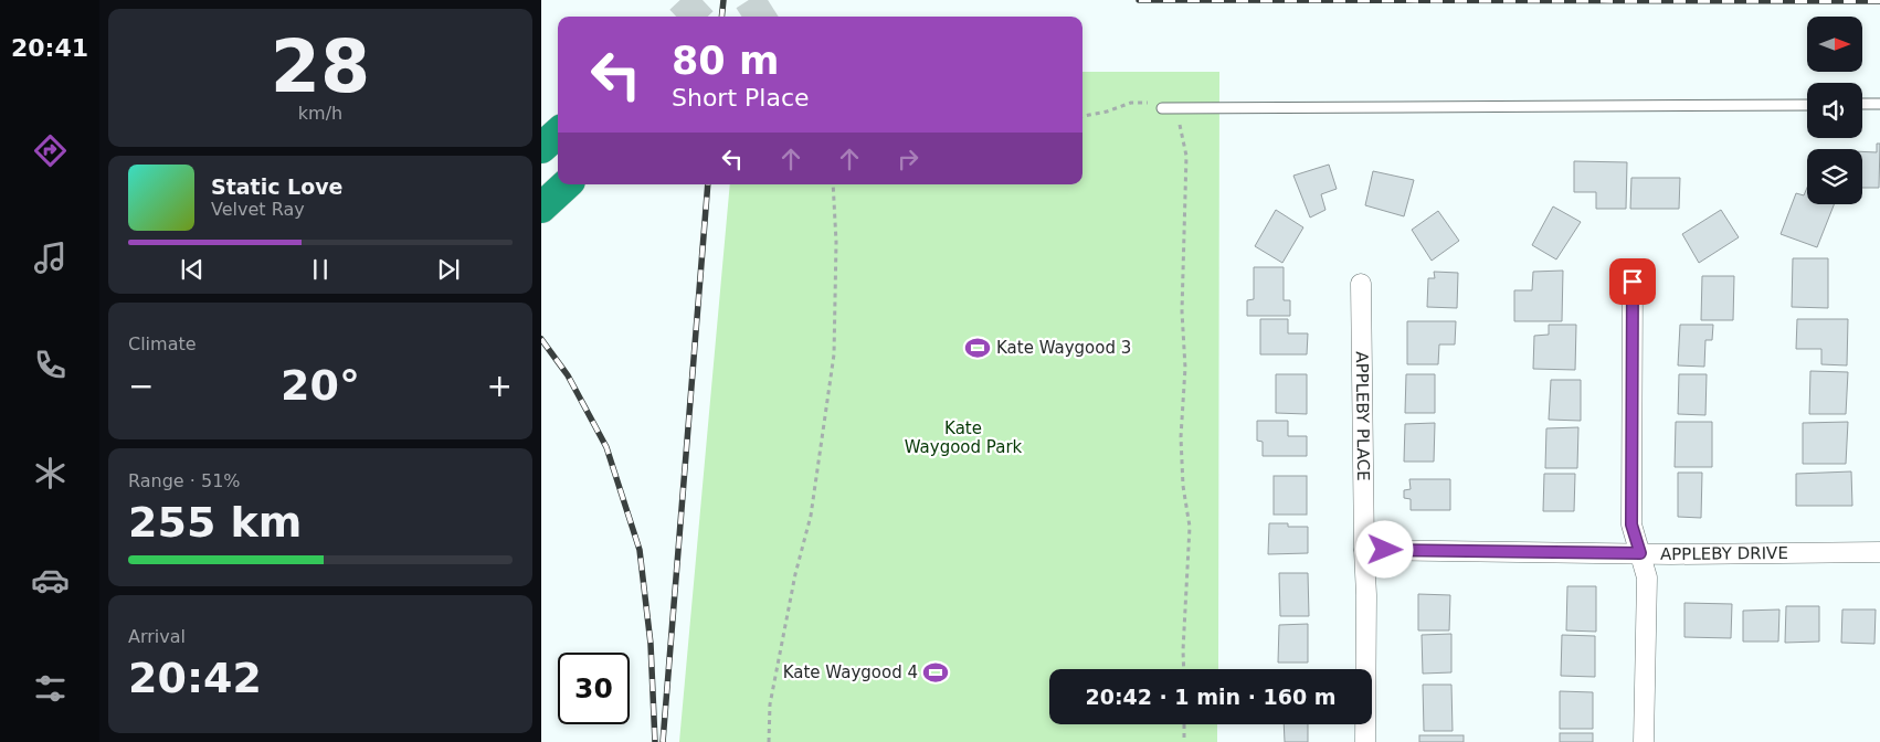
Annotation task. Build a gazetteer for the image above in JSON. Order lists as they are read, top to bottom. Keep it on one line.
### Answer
{"streets":{"street":["APPLEBY PLACE","APPLEBY DRIVE"]},"crossings":[["APPLEBY PLACE","APPLEBY DRIVE"]],"parks":["Kate Waygood Park"],"places":{"sports":["Kate Waygood 3","Kate Waygood 4"]},"north":"right","page":{"tabs":"20:41","tile":[["28","km/h"],"Climate",["Range · 51%","255 km"],["Arrival","20:42"]],"turn":["80 m","Short Place"],"song":["Static Love","Velvet Ray"],"heat":["−","20°","+"],"limit":"30","trip":"20:42 · 1 min · 160 m"}}
